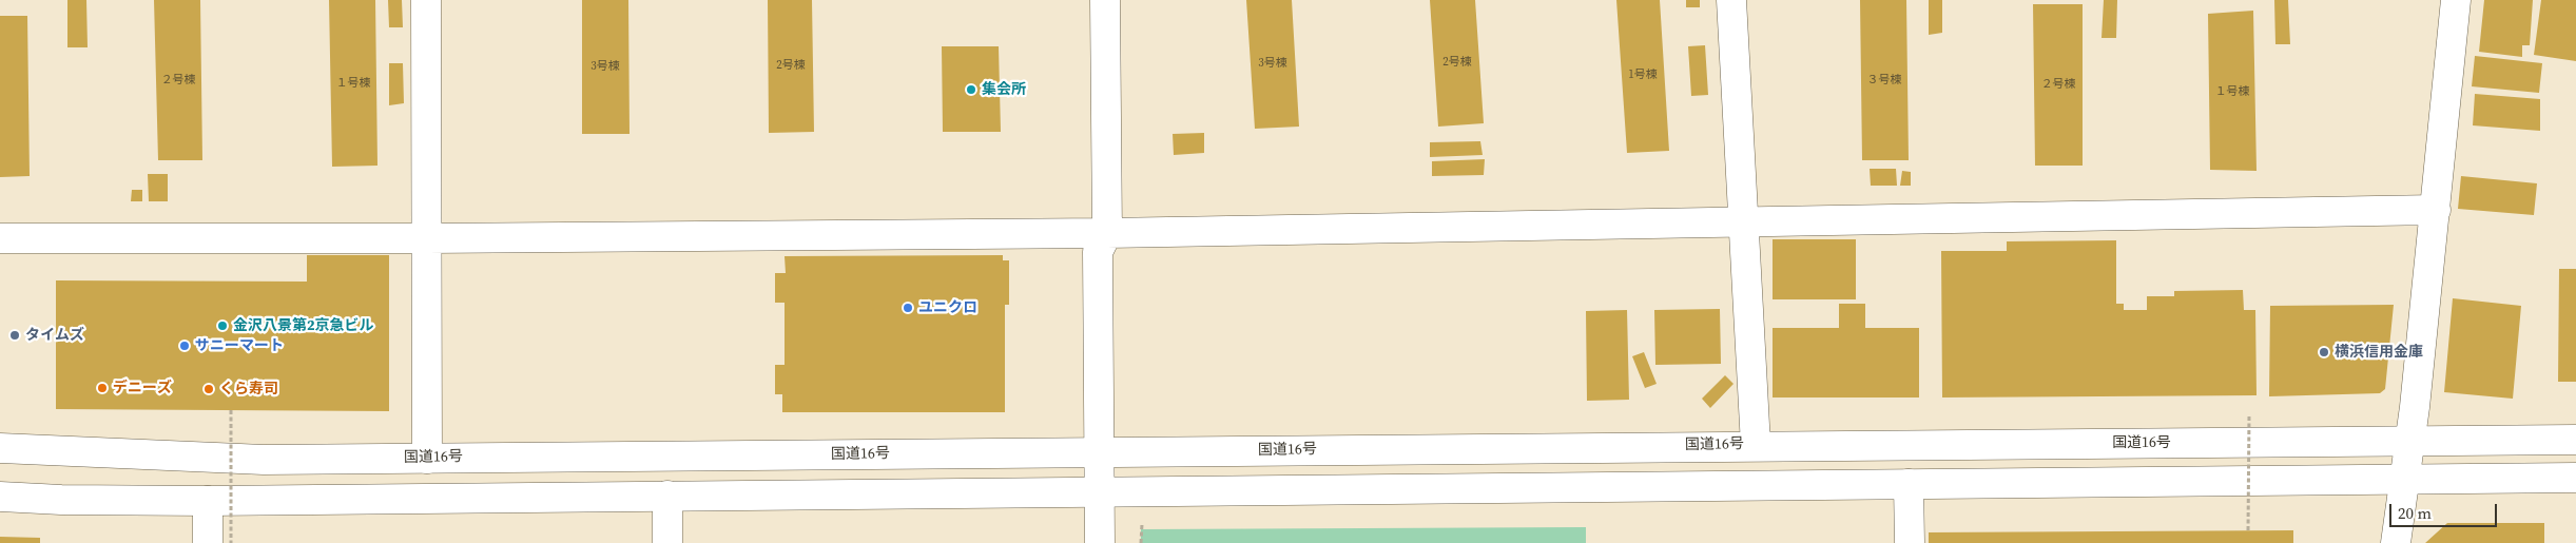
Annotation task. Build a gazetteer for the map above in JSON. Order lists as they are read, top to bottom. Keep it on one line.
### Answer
{"streets":{"main road":["国道16号"]},"places":["集会所","ユニクロ","金沢八景第2京急ビル","タイムズ","サニーマート","横浜信用金庫","デニーズ","くら寿司"],"house_numbers":["2号棟","3号棟","2号棟","3号棟","1号棟","２号棟","３号棟","１号棟","２号棟","１号棟"],"scale_bar":"20 m"}
